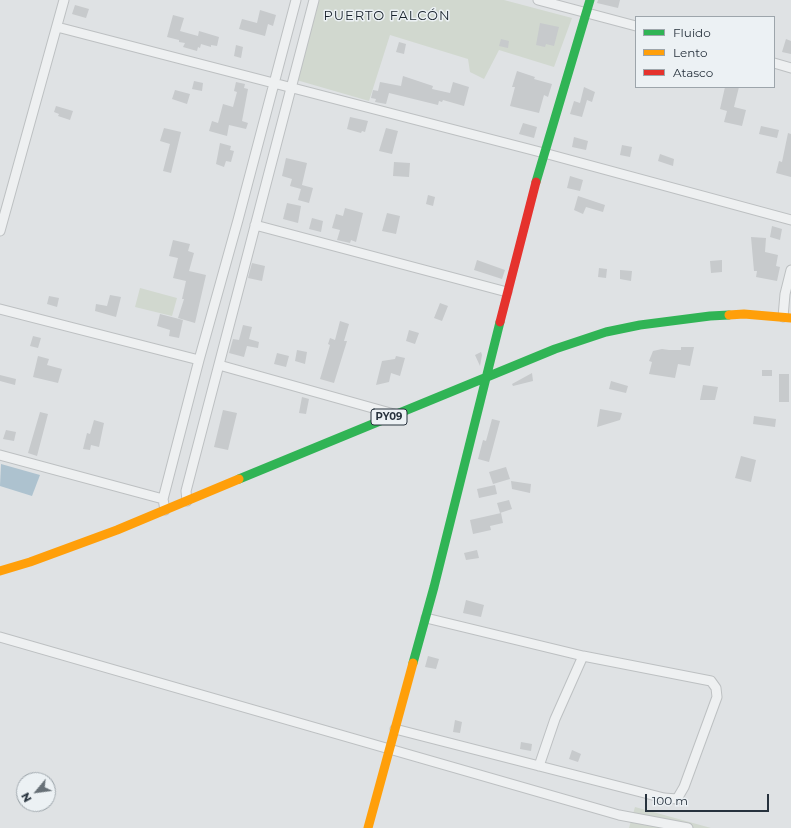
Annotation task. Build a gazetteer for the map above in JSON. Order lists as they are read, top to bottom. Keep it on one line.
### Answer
{"streets":{"main road":["PY09"]},"districts":["PUERTO FALCÓN"],"legend":["Fluido","Lento","Atasco"],"scale_bar":"100 m","north":"bottom left"}
